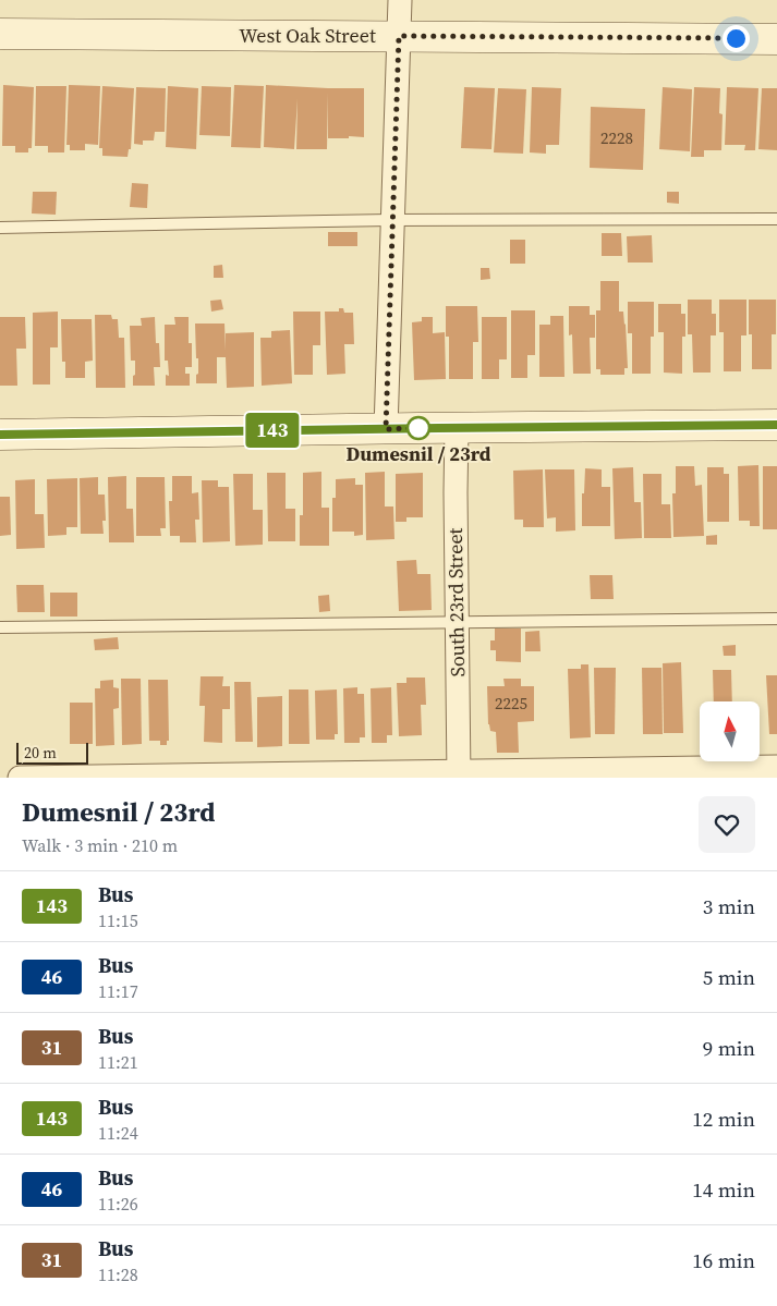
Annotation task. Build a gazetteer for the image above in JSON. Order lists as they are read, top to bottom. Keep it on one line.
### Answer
{"streets":{"main road":["West Oak Street"],"street":["South 23rd Street"]},"places":["Dumesnil / 23rd"],"lines":["bus line 143"],"house_numbers":["2228","2225"],"scale_bar":"20 m","north":"top","page":{"on_map":"143","scale":"20 m","heading":["Dumesnil / 23rd","Walk · 3 min · 210 m"],"list":[{"mark":"143","name":"Bus","note":"11:15","value":"3 min"},{"mark":"46","name":"Bus","note":"11:17","value":"5 min"},{"mark":"31","name":"Bus","note":"11:21","value":"9 min"},{"mark":"143","name":"Bus","note":"11:24","value":"12 min"},{"mark":"46","name":"Bus","note":"11:26","value":"14 min"},{"mark":"31","name":"Bus","note":"11:28","value":"16 min"}]}}
